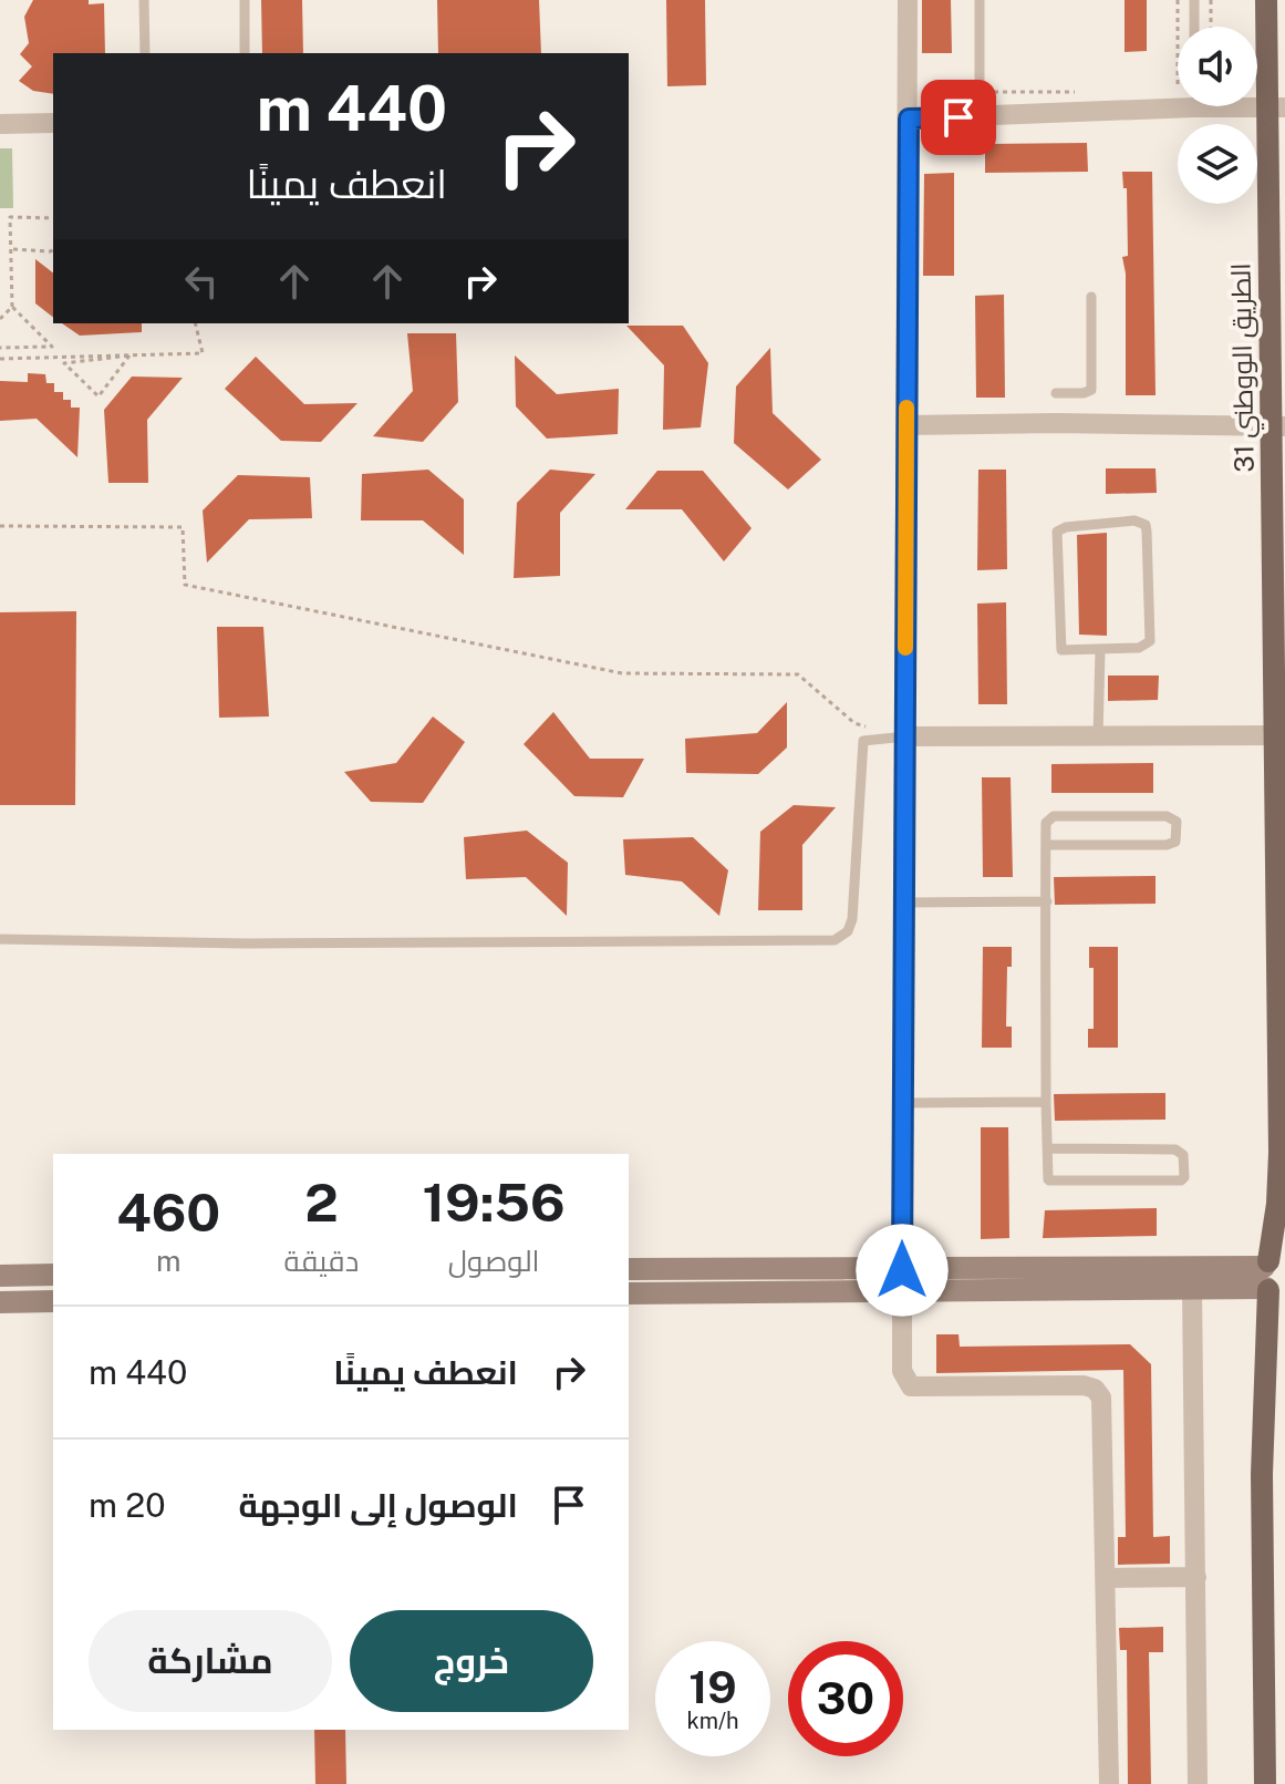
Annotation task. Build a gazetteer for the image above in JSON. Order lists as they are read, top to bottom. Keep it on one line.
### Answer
{"streets":{"main road":["الطريق الووطني 31"]},"page":{"turn":["440 m","انعطف يمينًا"],"eta":["19:56","الوصول","2","دقيقة","460","m"],"list":[{"name":"انعطف يمينًا","value":"440 m"},{"name":"الوصول إلى الوجهة","value":"20 m"}],"buttons":["خروج","مشاركة"],"speed":"19 km/h","limit":"30"}}
